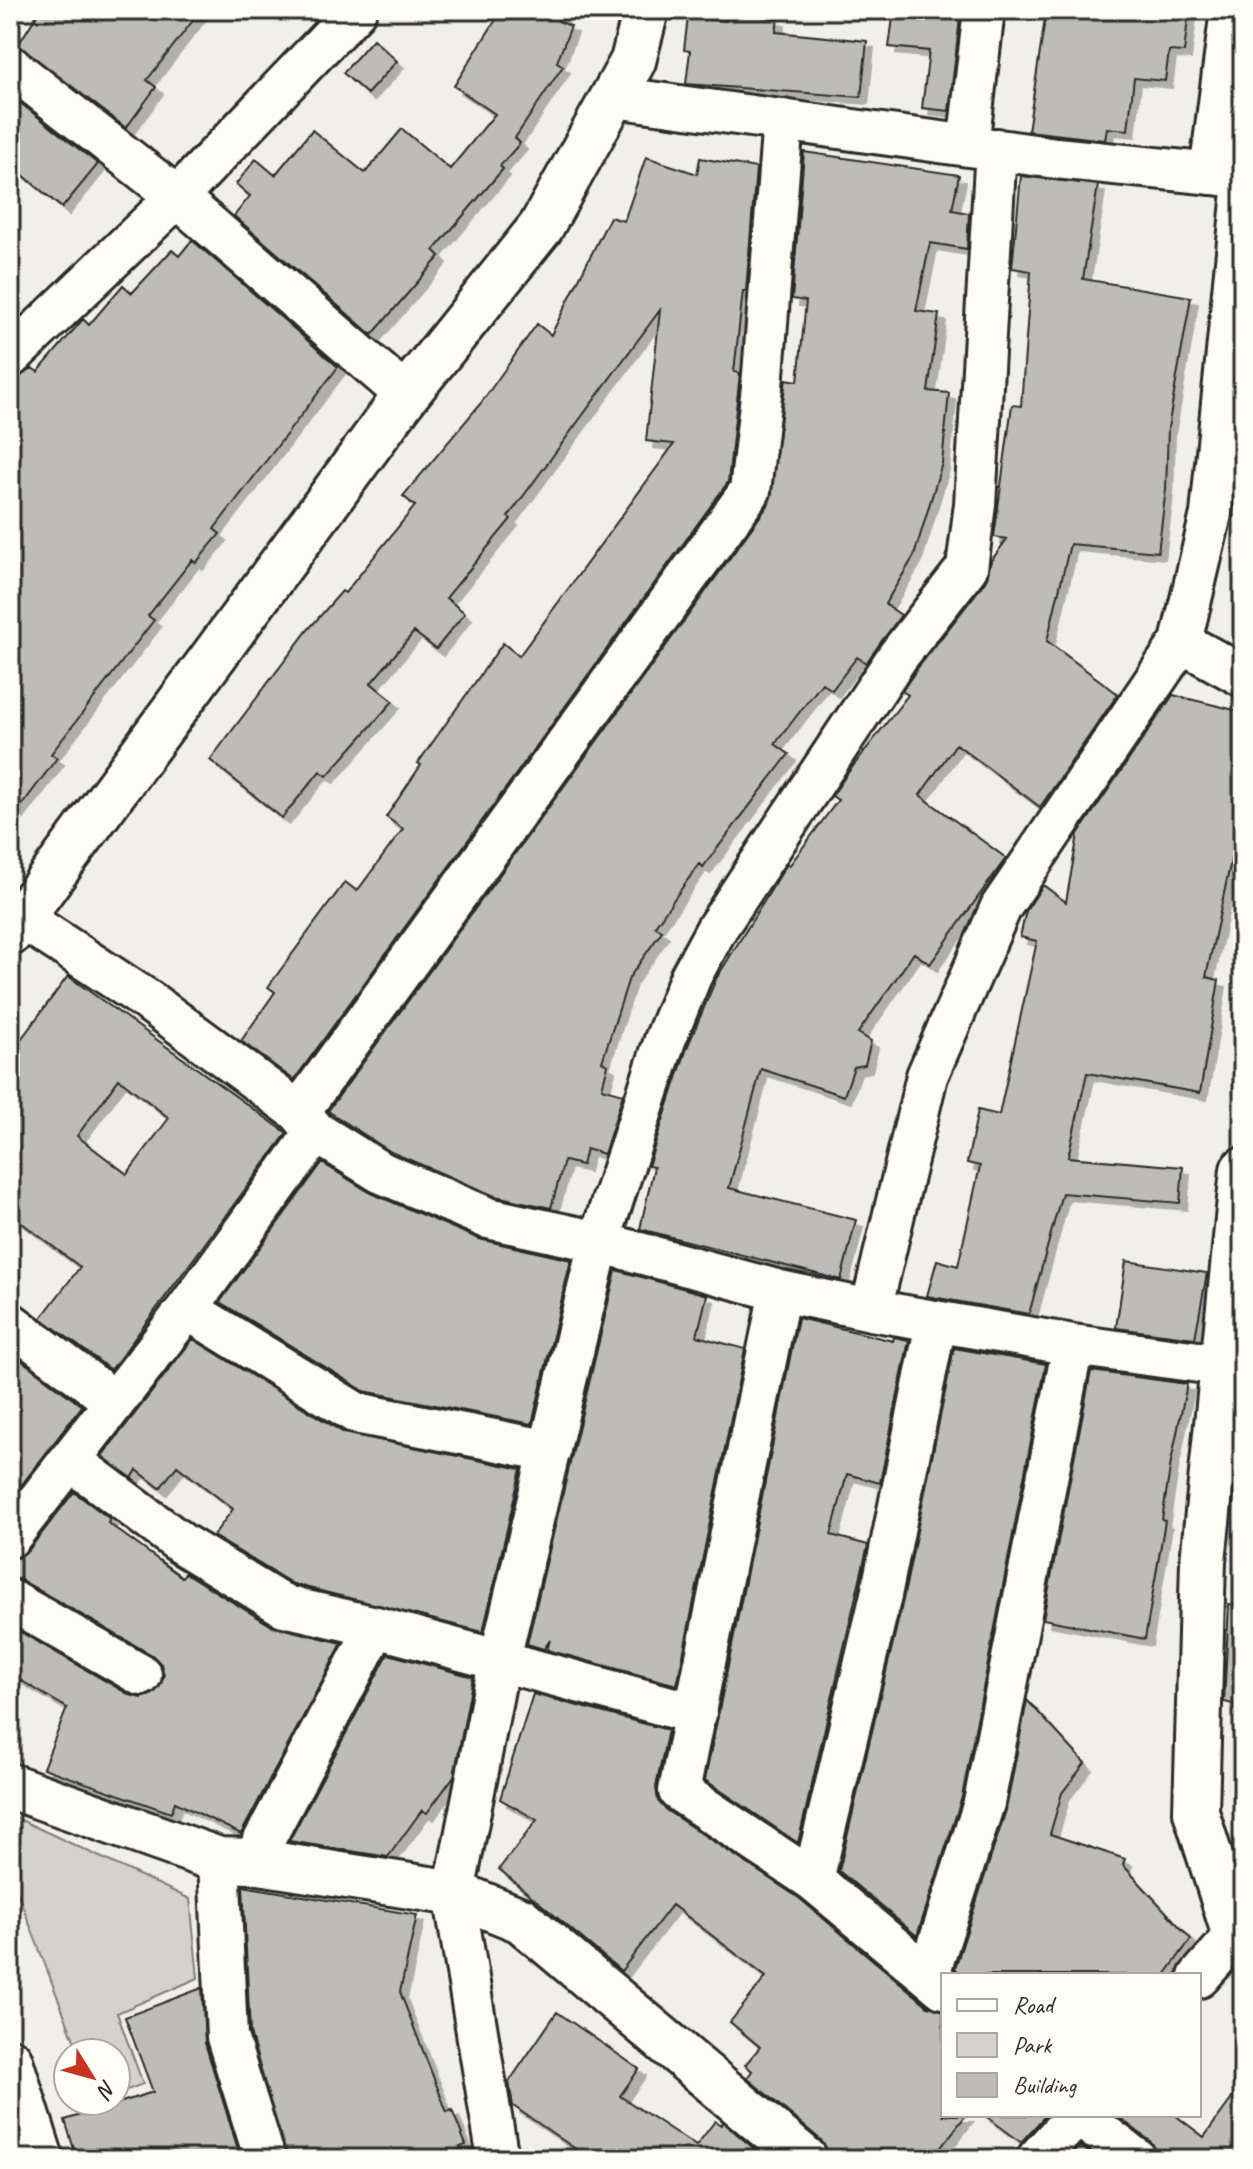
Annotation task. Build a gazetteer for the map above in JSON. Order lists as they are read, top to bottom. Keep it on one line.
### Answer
{"legend":["Road","Park","Building"],"north":"bottom right"}
